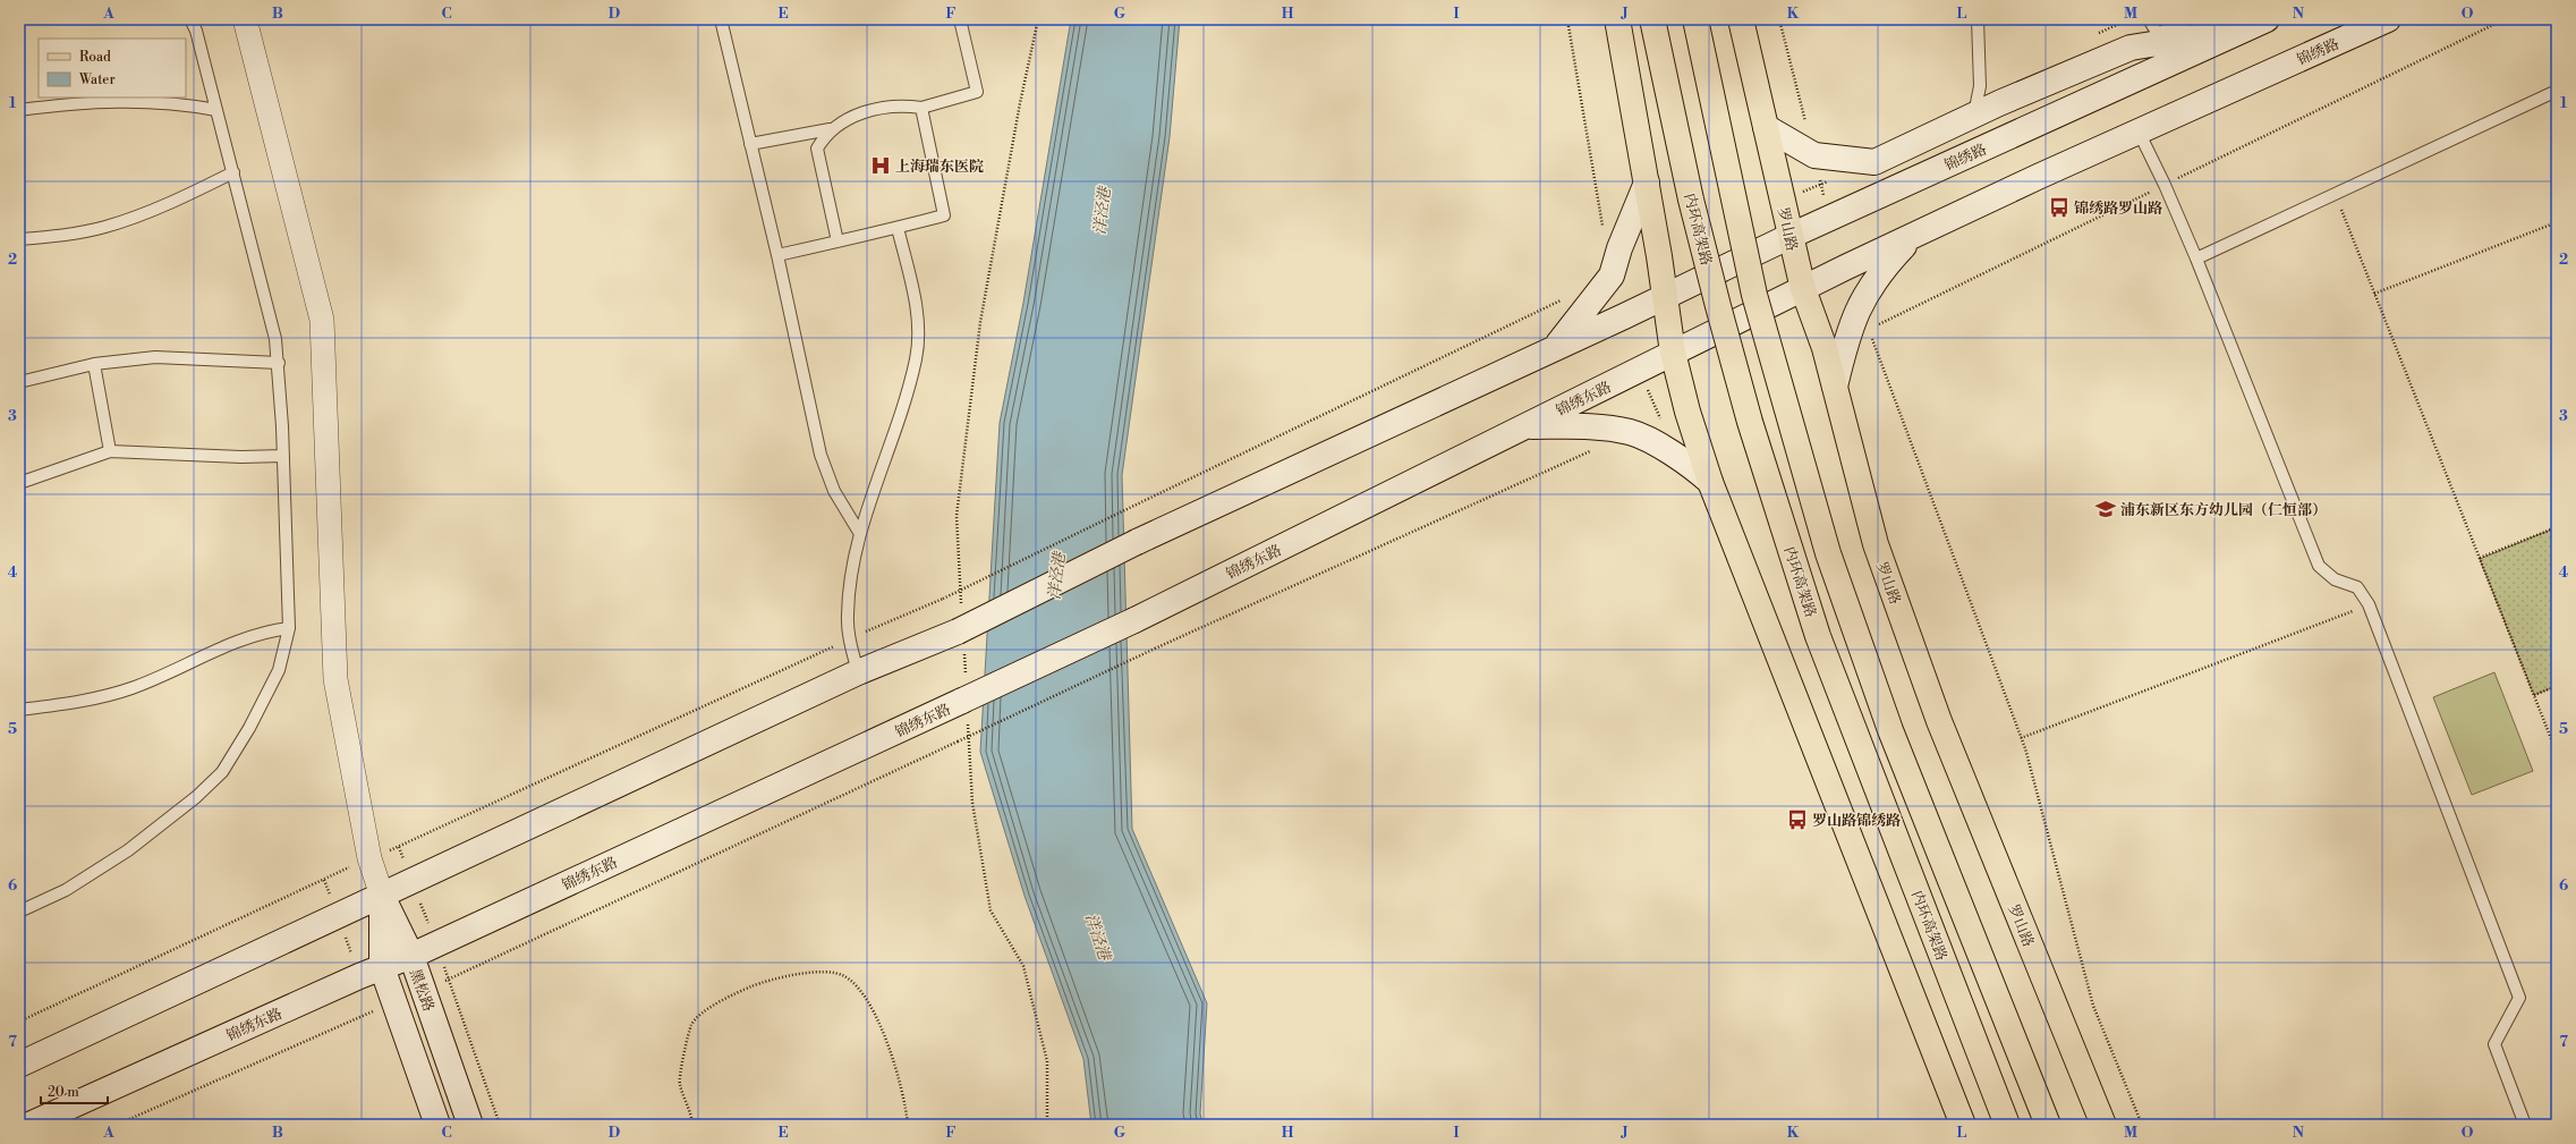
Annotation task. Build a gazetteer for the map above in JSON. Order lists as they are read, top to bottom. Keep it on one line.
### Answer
{"streets":{"main road":["锦绣路","内环高架路","罗山路","锦绣东路","黑松路"]},"crossings":[["锦绣路","罗山路"],["锦绣路","锦绣东路"],["罗山路","锦绣东路"],["锦绣东路","黑松路"]],"water":["洋泾港"],"places":{"hospital":["上海瑞东医院"],"bus stop":["锦绣路罗山路","罗山路锦绣路"],"school or university":["浦东新区东方幼儿园（仁恒部）"]},"legend":["Road","Water"],"scale_bar":"20 m","grid":{"columns":["A","B","C","D","E","F","G","H","I","J","K","L","M","N","O"],"rows":["1","2","3","4","5","6","7"]}}
